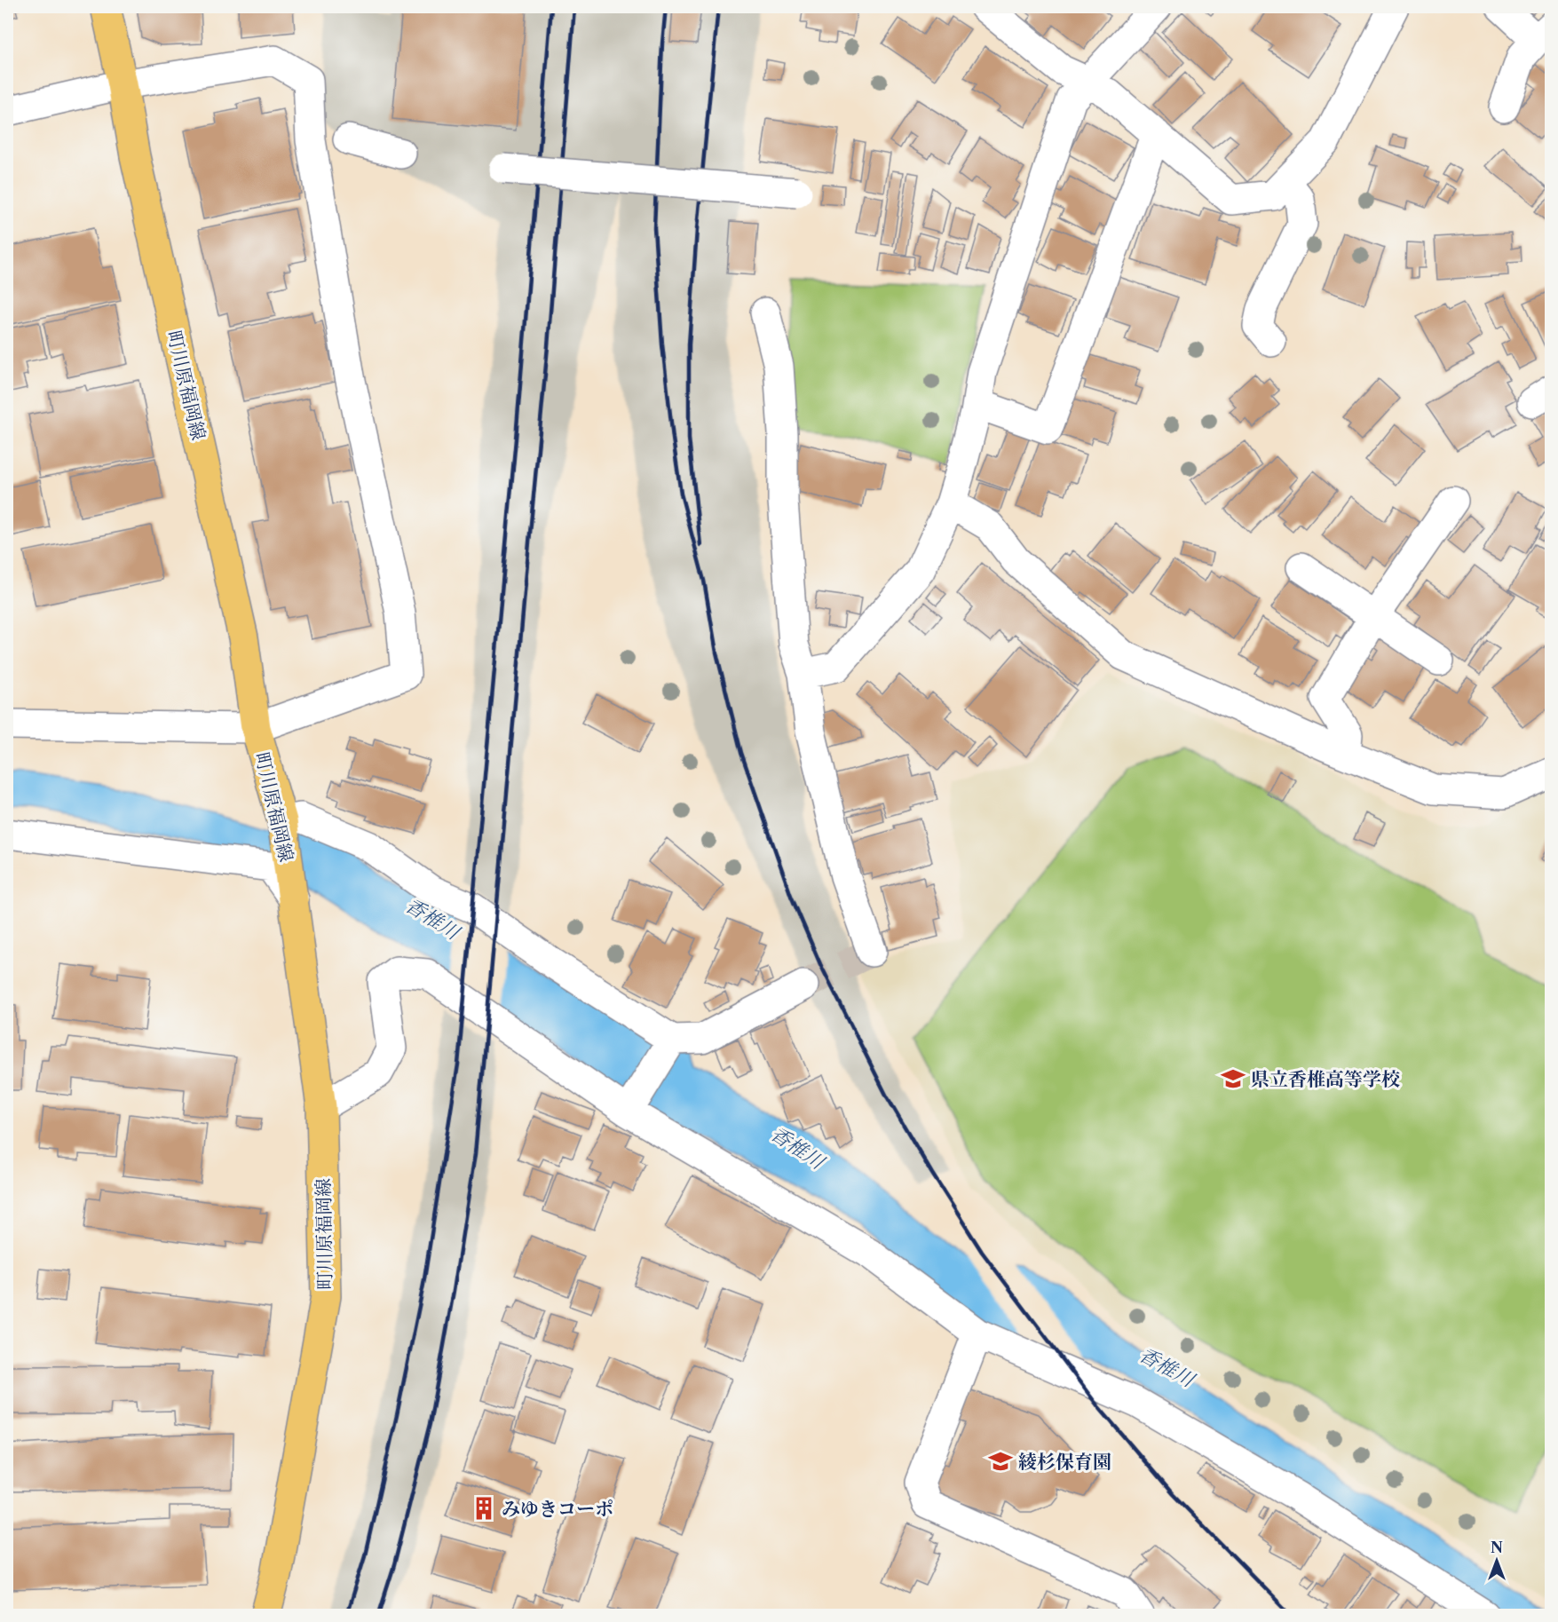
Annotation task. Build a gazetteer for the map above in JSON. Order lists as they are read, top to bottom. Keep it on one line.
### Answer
{"streets":{"main road":["町川原福岡線"]},"water":["香椎川"],"places":{"school or university":["県立香椎高等学校","綾杉保育園"],"building":["みゆきコーポ"]},"north":"top"}
